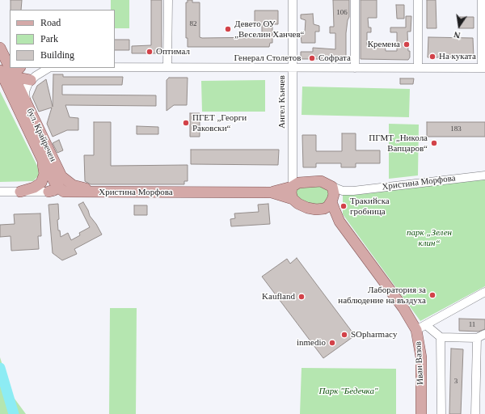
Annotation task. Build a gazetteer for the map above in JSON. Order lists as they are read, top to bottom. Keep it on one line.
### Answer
{"streets":{"main road":["бул. Крайречен","Христина Морфова","Иван Вазов"],"street":["Генерал Столетов","Ангел Кънчев"]},"crossings":[["Генерал Столетов","Ангел Кънчев"],["Ангел Кънчев","Христина Морфова"],["Ангел Кънчев","Иван Вазов"],["бул. Крайречен","Христина Морфова"],["Христина Морфова","Иван Вазов"]],"parks":["парк „Зелен клин“","Парк \"Бедечка\""],"places":["Девето ОУ „Веселин Ханчев“","Кремена","Оптимал","На куката","Софрата","ПГЕТ „Георги Раковски“","ПГМТ „Никола Вапцаров“","Тракийска гробница","Лаборатория за наблюдение на въздуха","Kaufland","SOpharmacy","inmedio"],"house_numbers":["106","82","183","11","3"],"legend":["Road","Park","Building"],"north":"bottom"}
